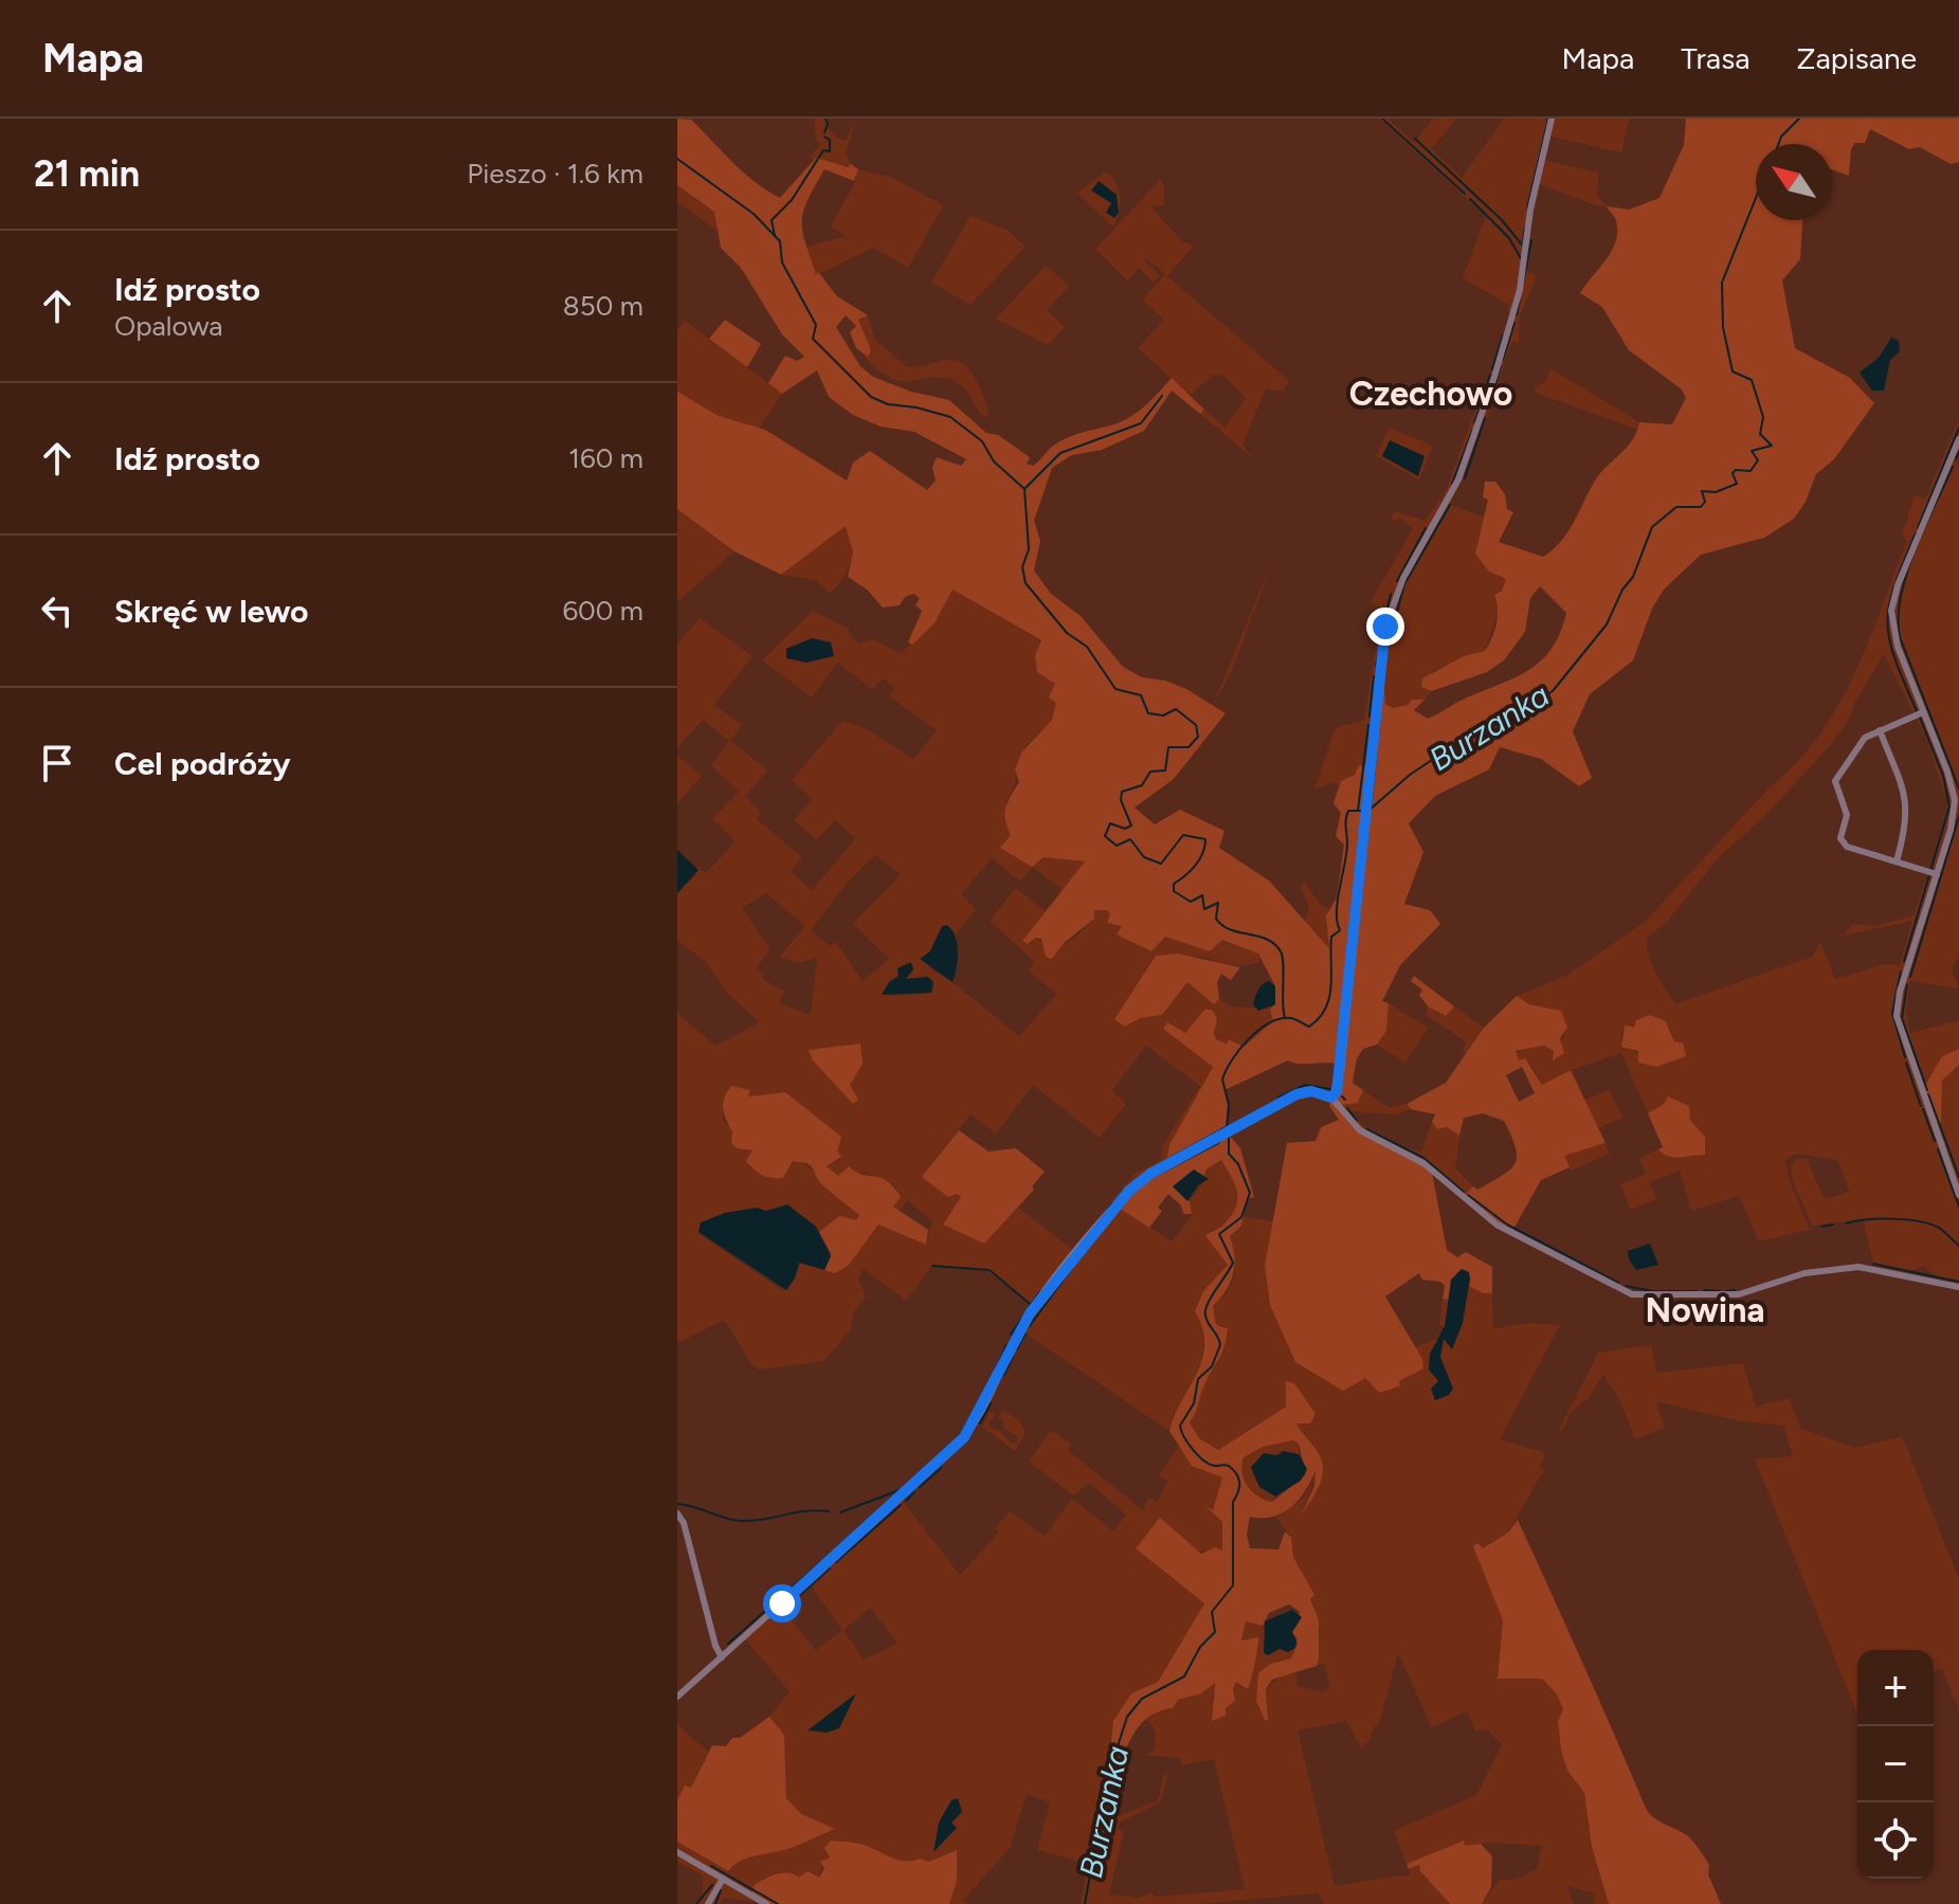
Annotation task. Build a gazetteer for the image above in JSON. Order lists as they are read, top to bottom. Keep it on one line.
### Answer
{"districts":["Czechowo","Nowina"],"water":["Burzanka"],"north":"top left","page":{"header":"Mapa","nav":["Mapa","Trasa","Zapisane"],"heading":["21 min","Pieszo · 1.6 km"],"list":[["Idź prosto","Opalowa","850 m"],["Idź prosto","160 m"],["Skręć w lewo","600 m"],"Cel podróży"],"map_buttons":["+","−"]}}
